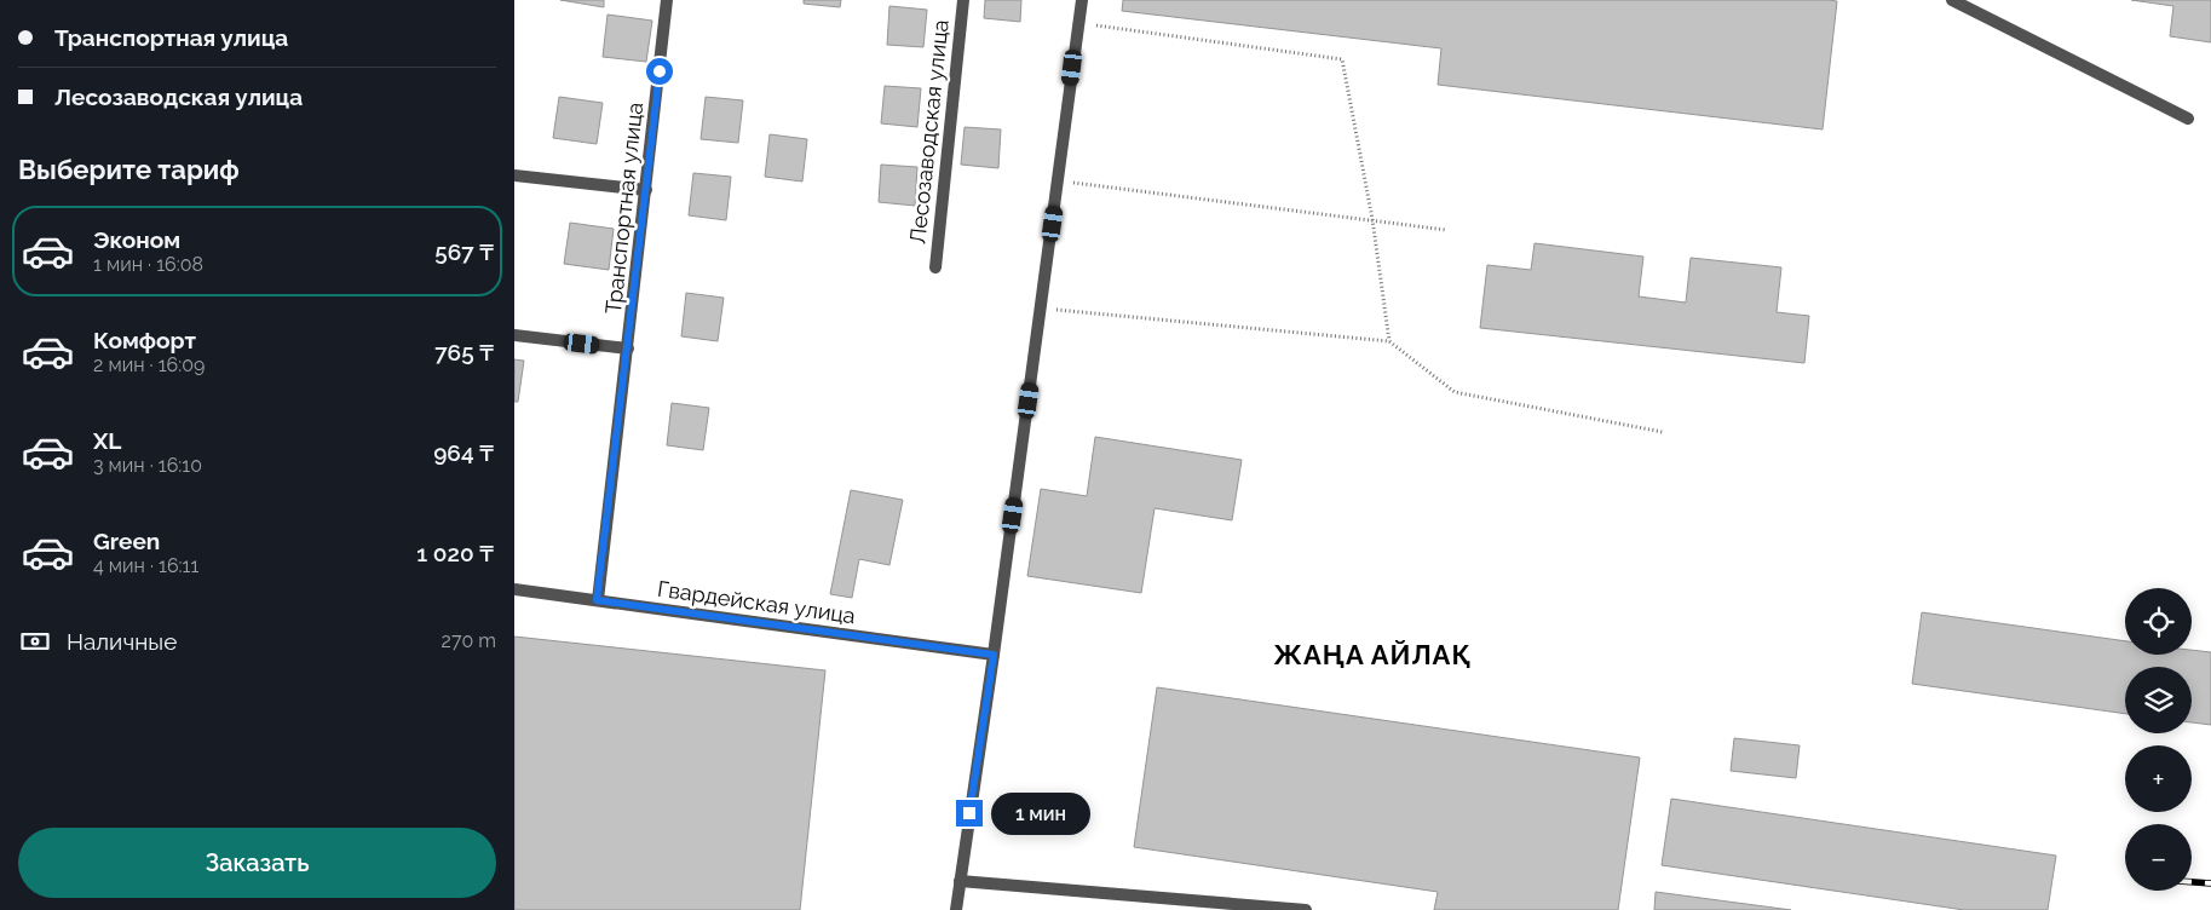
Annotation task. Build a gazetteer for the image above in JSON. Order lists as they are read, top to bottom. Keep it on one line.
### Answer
{"streets":{"street":["Лесозаводская улица","Транспортная улица","Гвардейская улица"]},"crossings":[["Транспортная улица","Гвардейская улица"]],"districts":["ЖАҢА АЙЛАҚ"],"page":{"banner":["Транспортная улица","Лесозаводская улица"],"heading":"Выберите тариф","list":[{"name":"Эконом","note":"1 мин · 16:08","value":"567 ₸"},{"name":"Комфорт","note":"2 мин · 16:09","value":"765 ₸"},{"name":"XL","note":"3 мин · 16:10","value":"964 ₸"},{"name":"Green","note":"4 мин · 16:11","value":"1 020 ₸"}],"map_buttons":["+","−"],"pay":["Наличные","270 m"],"bubble":"1 мин","buttons":"Заказать"}}
